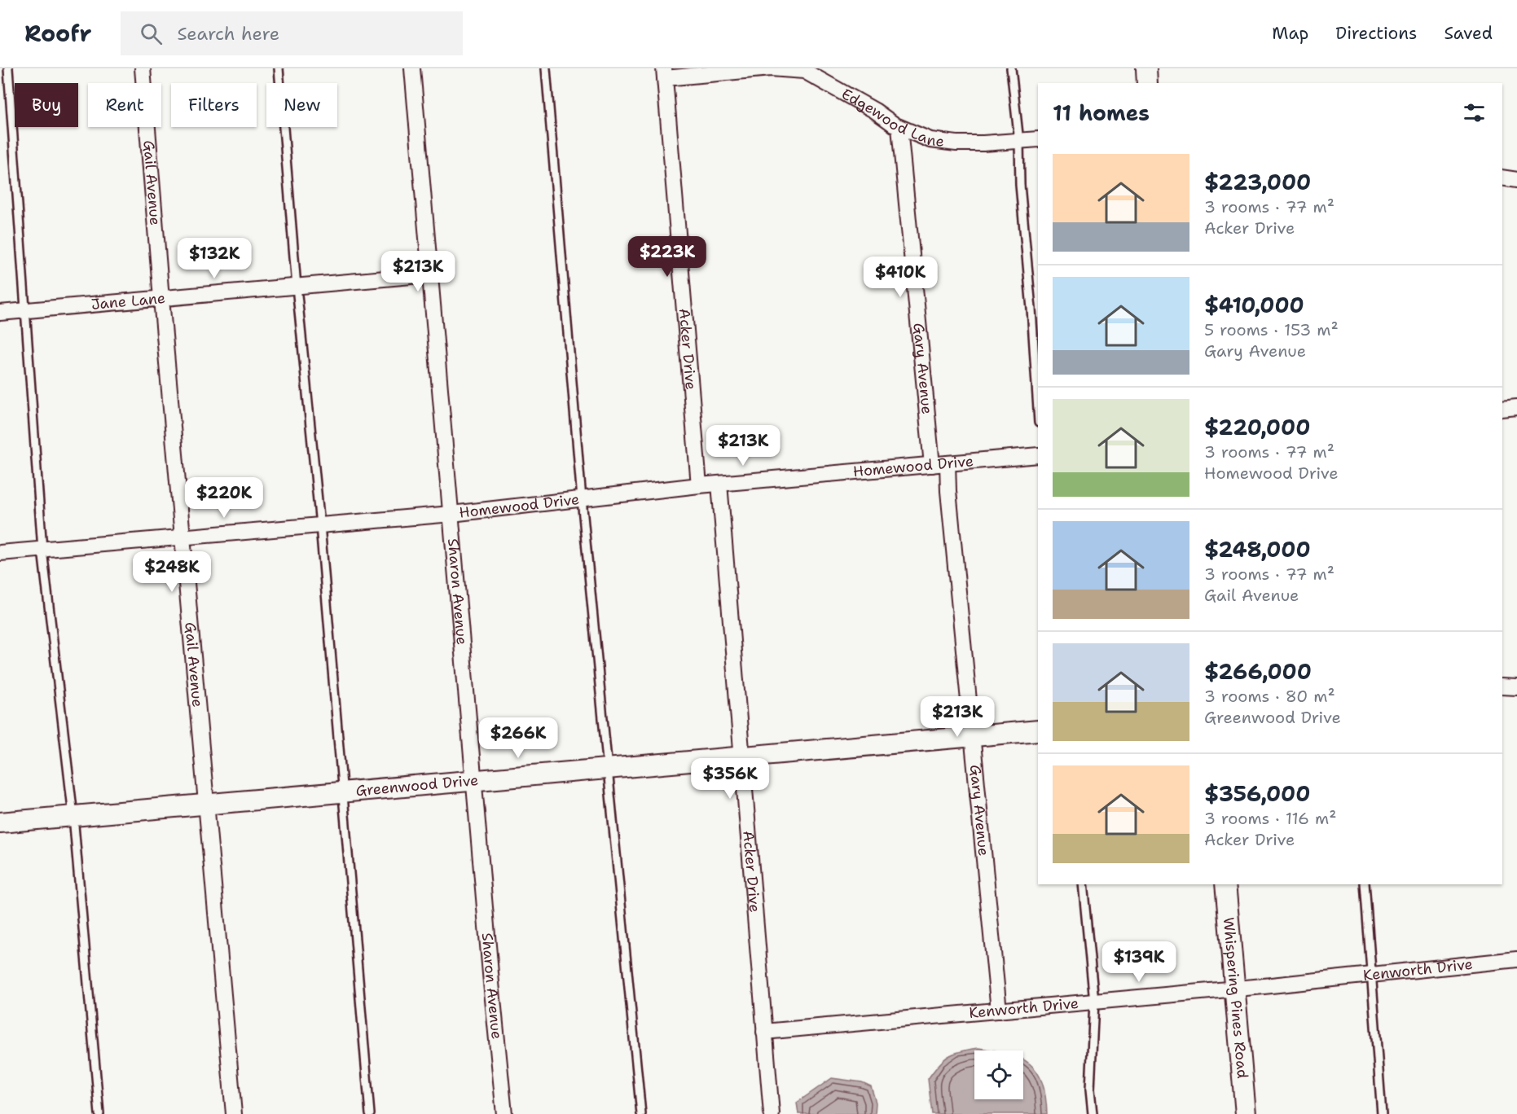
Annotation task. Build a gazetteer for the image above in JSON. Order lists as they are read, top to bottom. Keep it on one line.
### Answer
{"streets":{"street":["Edgewood Lane","Gail Avenue","Jane Lane","Acker Drive","Gary Avenue","Homewood Drive","Sharon Avenue","Greenwood Drive","Kenworth Drive","Whispering Pines Road"]},"crossings":[["Edgewood Lane","Acker Drive"],["Edgewood Lane","Gary Avenue"],["Gail Avenue","Jane Lane"],["Gail Avenue","Homewood Drive"],["Gail Avenue","Greenwood Drive"],["Jane Lane","Sharon Avenue"],["Acker Drive","Homewood Drive"],["Acker Drive","Greenwood Drive"],["Acker Drive","Kenworth Drive"],["Gary Avenue","Homewood Drive"],["Gary Avenue","Greenwood Drive"],["Gary Avenue","Kenworth Drive"],["Homewood Drive","Sharon Avenue"],["Sharon Avenue","Greenwood Drive"],["Kenworth Drive","Whispering Pines Road"]],"page":{"header":"Roofr","search":"Search here","nav":["Map","Directions","Saved"],"chip":["Buy","Rent","Filters","New"],"heading":"11 homes","list":[{"name":"$223,000","note":"3 rooms · 77 m² · Acker Drive"},{"name":"$410,000","note":"5 rooms · 153 m² · Gary Avenue"},{"name":"$220,000","note":"3 rooms · 77 m² · Homewood Drive"},{"name":"$248,000","note":"3 rooms · 77 m² · Gail Avenue"},{"name":"$266,000","note":"3 rooms · 80 m² · Greenwood Drive"},{"name":"$356,000","note":"3 rooms · 116 m² · Acker Drive"}],"price":["$223K","$132K","$213K","$410K","$213K","$220K","$248K","$213K","$266K","$356K","$139K"]}}
